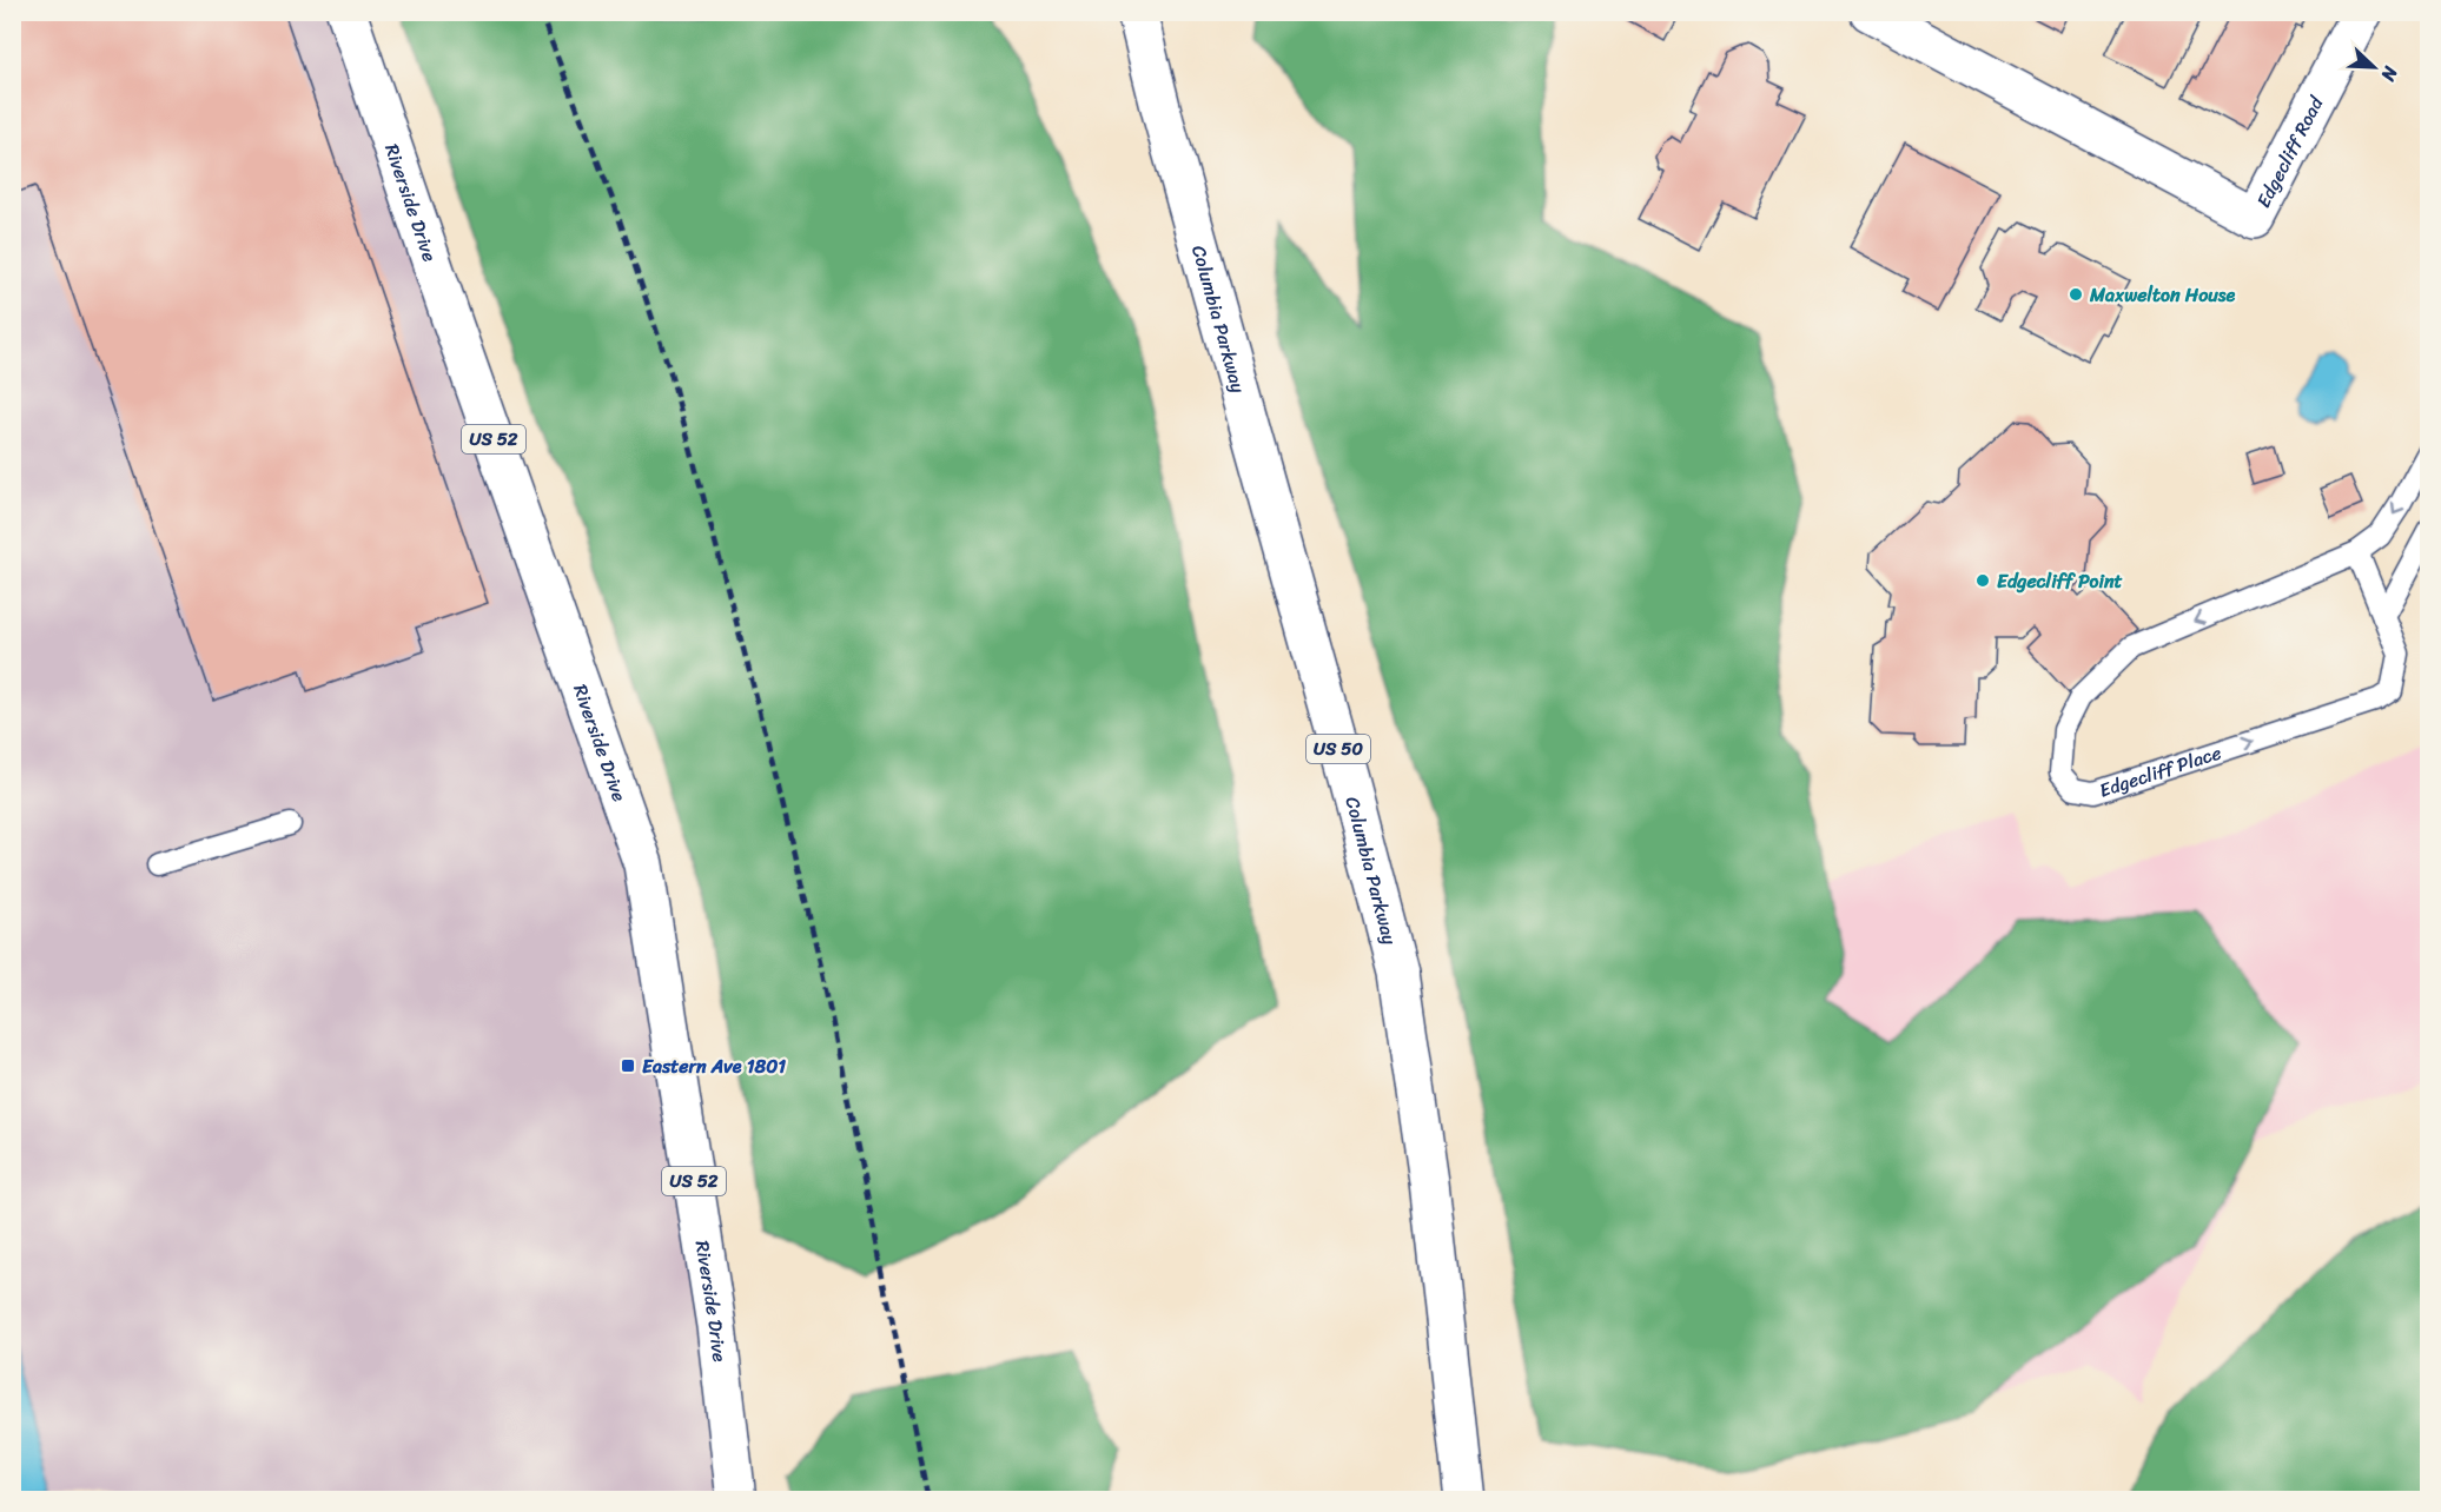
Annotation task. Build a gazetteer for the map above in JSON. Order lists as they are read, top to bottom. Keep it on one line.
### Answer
{"streets":{"main road":["Edgecliff Road","Riverside Drive","Columbia Parkway","US 52","US 50"],"lane":["Edgecliff Place"]},"places":{"other":["Maxwelton House","Edgecliff Point"],"transit":["Eastern Ave 1801"]},"north":"bottom right"}
